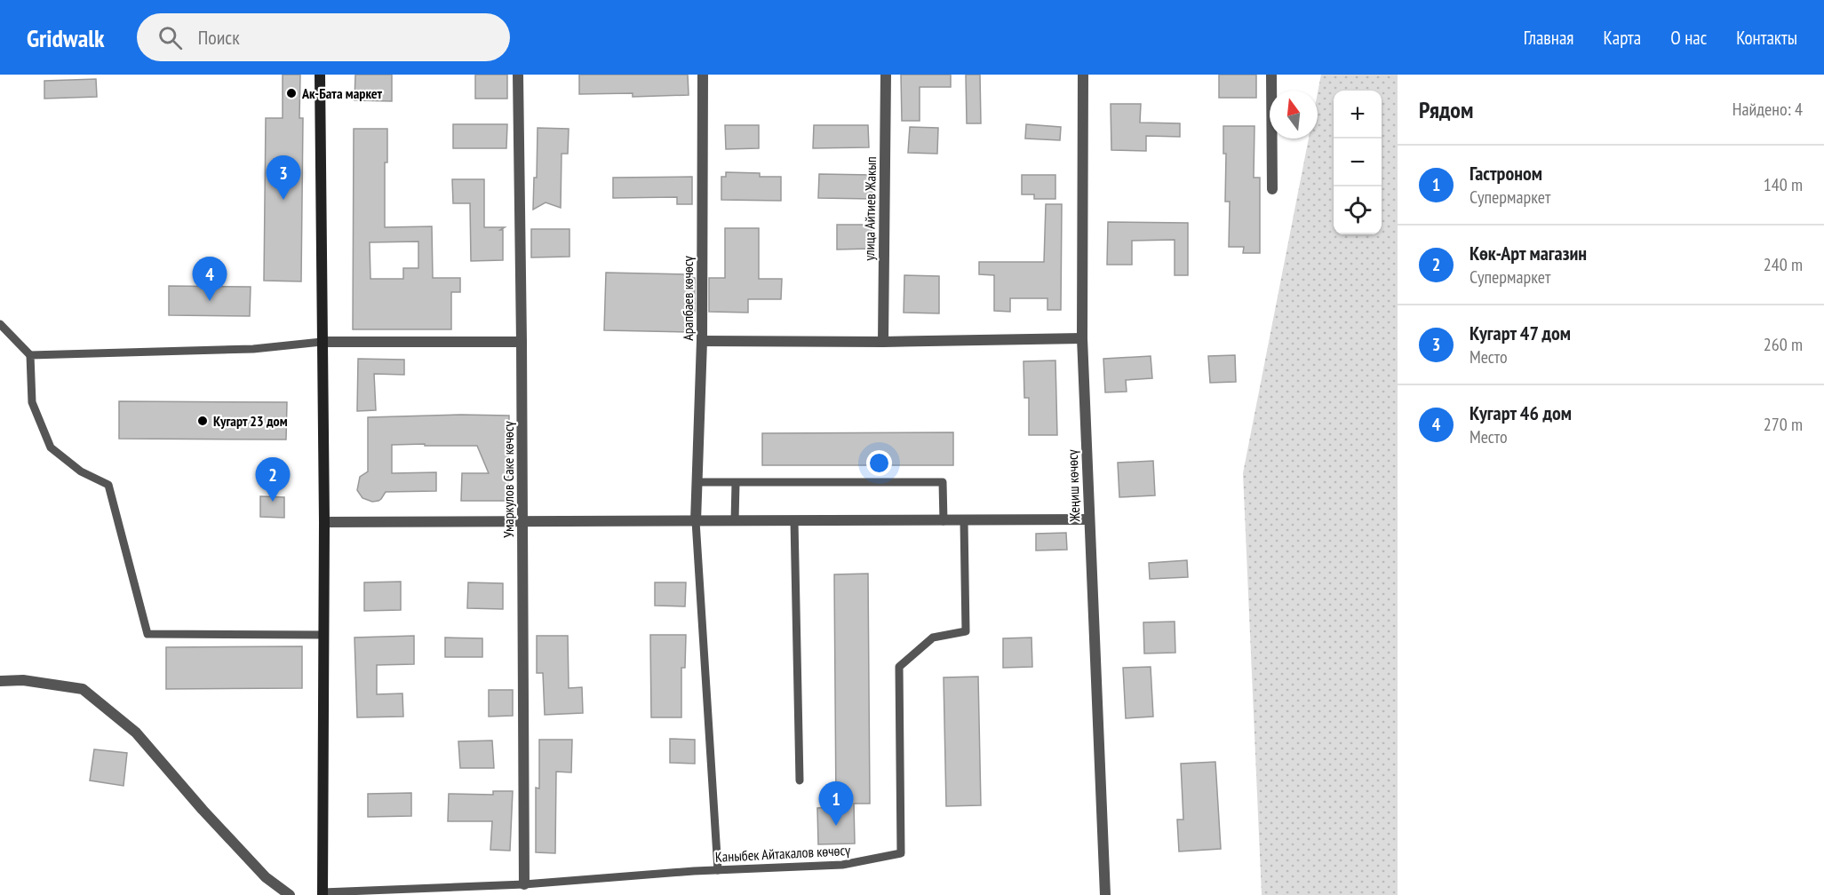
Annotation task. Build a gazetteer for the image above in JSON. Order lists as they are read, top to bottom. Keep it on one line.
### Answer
{"streets":{"street":["улица Айтиев Жакып","Арапбаев көчөсү","Умаркулов Саке көчөсү","Жеңиш көчөсү"],"lane":["Каныбек Айтакалов көчөсү"]},"crossings":[["Умаркулов Саке көчөсү","Каныбек Айтакалов көчөсү"]],"places":["Ак-Бата маркет","Кугарт 23 дом"],"north":"top","page":{"header":"Gridwalk","search":"Поиск","nav":["Главная","Карта","О нас","Контакты"],"heading":["Рядом","Найдено: 4"],"map_buttons":["+","−"],"list":[{"mark":"1","name":"Гастроном","note":"Супермаркет","value":"140 m"},{"mark":"2","name":"Көк-Арт магазин","note":"Супермаркет","value":"240 m"},{"mark":"3","name":"Кугарт 47 дом","note":"Место","value":"260 m"},{"mark":"4","name":"Кугарт 46 дом","note":"Место","value":"270 m"}],"pins":["3","4","2","1"]}}
